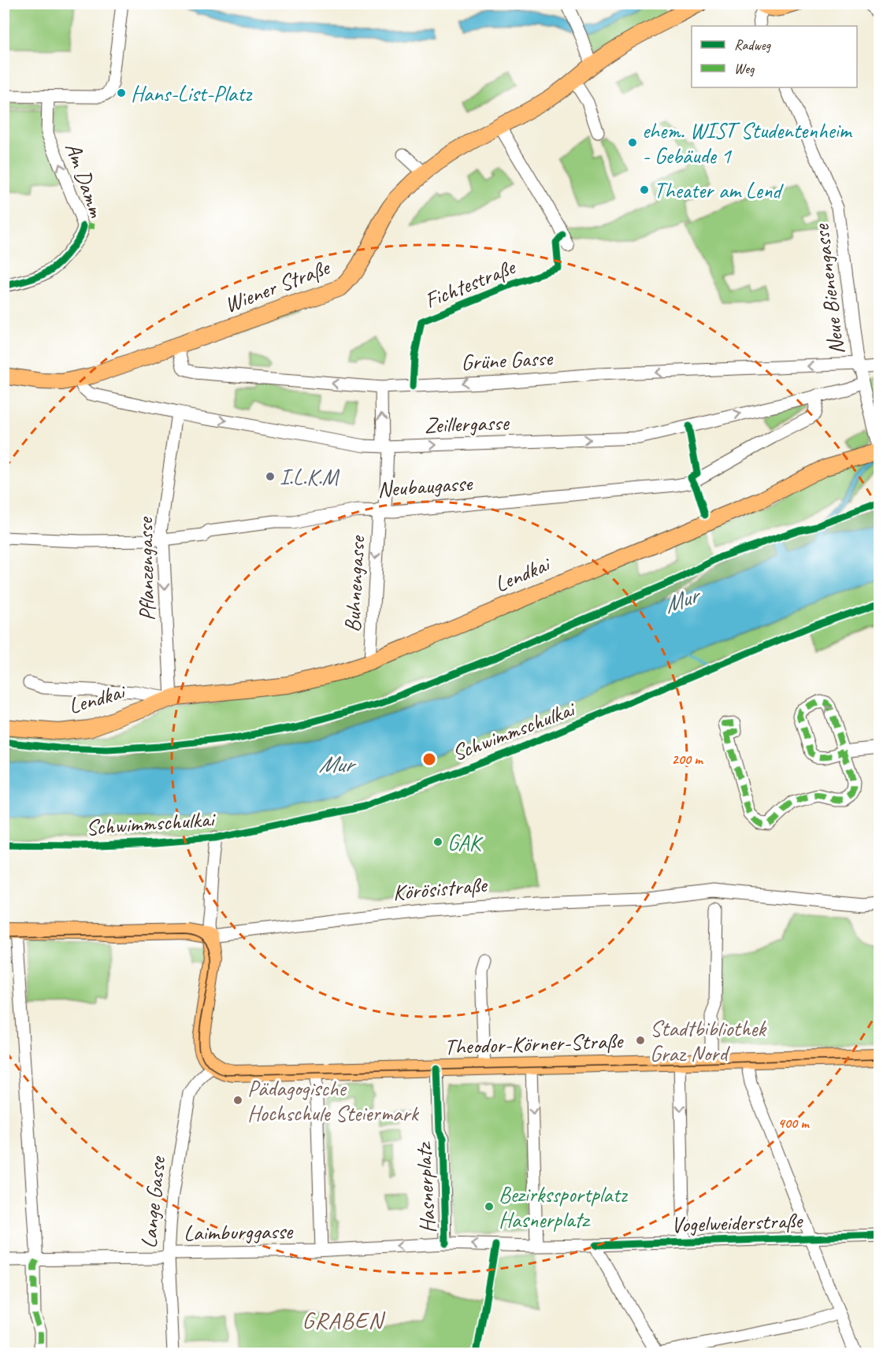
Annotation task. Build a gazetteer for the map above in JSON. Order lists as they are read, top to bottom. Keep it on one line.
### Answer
{"streets":{"main road":["Wiener Straße","Lendkai","Körösistraße","Theodor-Körner-Straße"],"street":["Am Damm","Neue Bienengasse","Grüne Gasse","Zeillergasse","Neubaugasse","Pflanzengasse","Buhnengasse","Hasnerplatz","Lange Gasse","Vogelweiderstraße","Laimburggasse"],"cycle path":["Fichtestraße","Schwimmschulkai"]},"crossings":[["Wiener Straße","Grüne Gasse"],["Wiener Straße","Zeillergasse"],["Neue Bienengasse","Grüne Gasse"],["Neue Bienengasse","Zeillergasse"],["Neue Bienengasse","Lendkai"],["Grüne Gasse","Buhnengasse"],["Zeillergasse","Neubaugasse"],["Zeillergasse","Pflanzengasse"],["Zeillergasse","Buhnengasse"],["Neubaugasse","Pflanzengasse"],["Neubaugasse","Buhnengasse"],["Pflanzengasse","Lendkai"],["Lendkai","Buhnengasse"],["Theodor-Körner-Straße","Hasnerplatz"],["Theodor-Körner-Straße","Lange Gasse"],["Hasnerplatz","Vogelweiderstraße"],["Hasnerplatz","Laimburggasse"],["Lange Gasse","Laimburggasse"]],"one_way":["Grüne Gasse","Zeillergasse","Pflanzengasse"],"districts":["GRABEN"],"water":["Mur"],"places":["Hans-List-Platz","ehem. WIST Studentenheim - Gebäude 1","Theater am Lend","I.L.K.M","GAK","Stadtbibliothek Graz Nord","Pädagogische Hochschule Steiermark","Bezirkssportplatz Hasnerplatz"],"legend":["Radweg","Weg"],"rings":["200 m","400 m"]}
